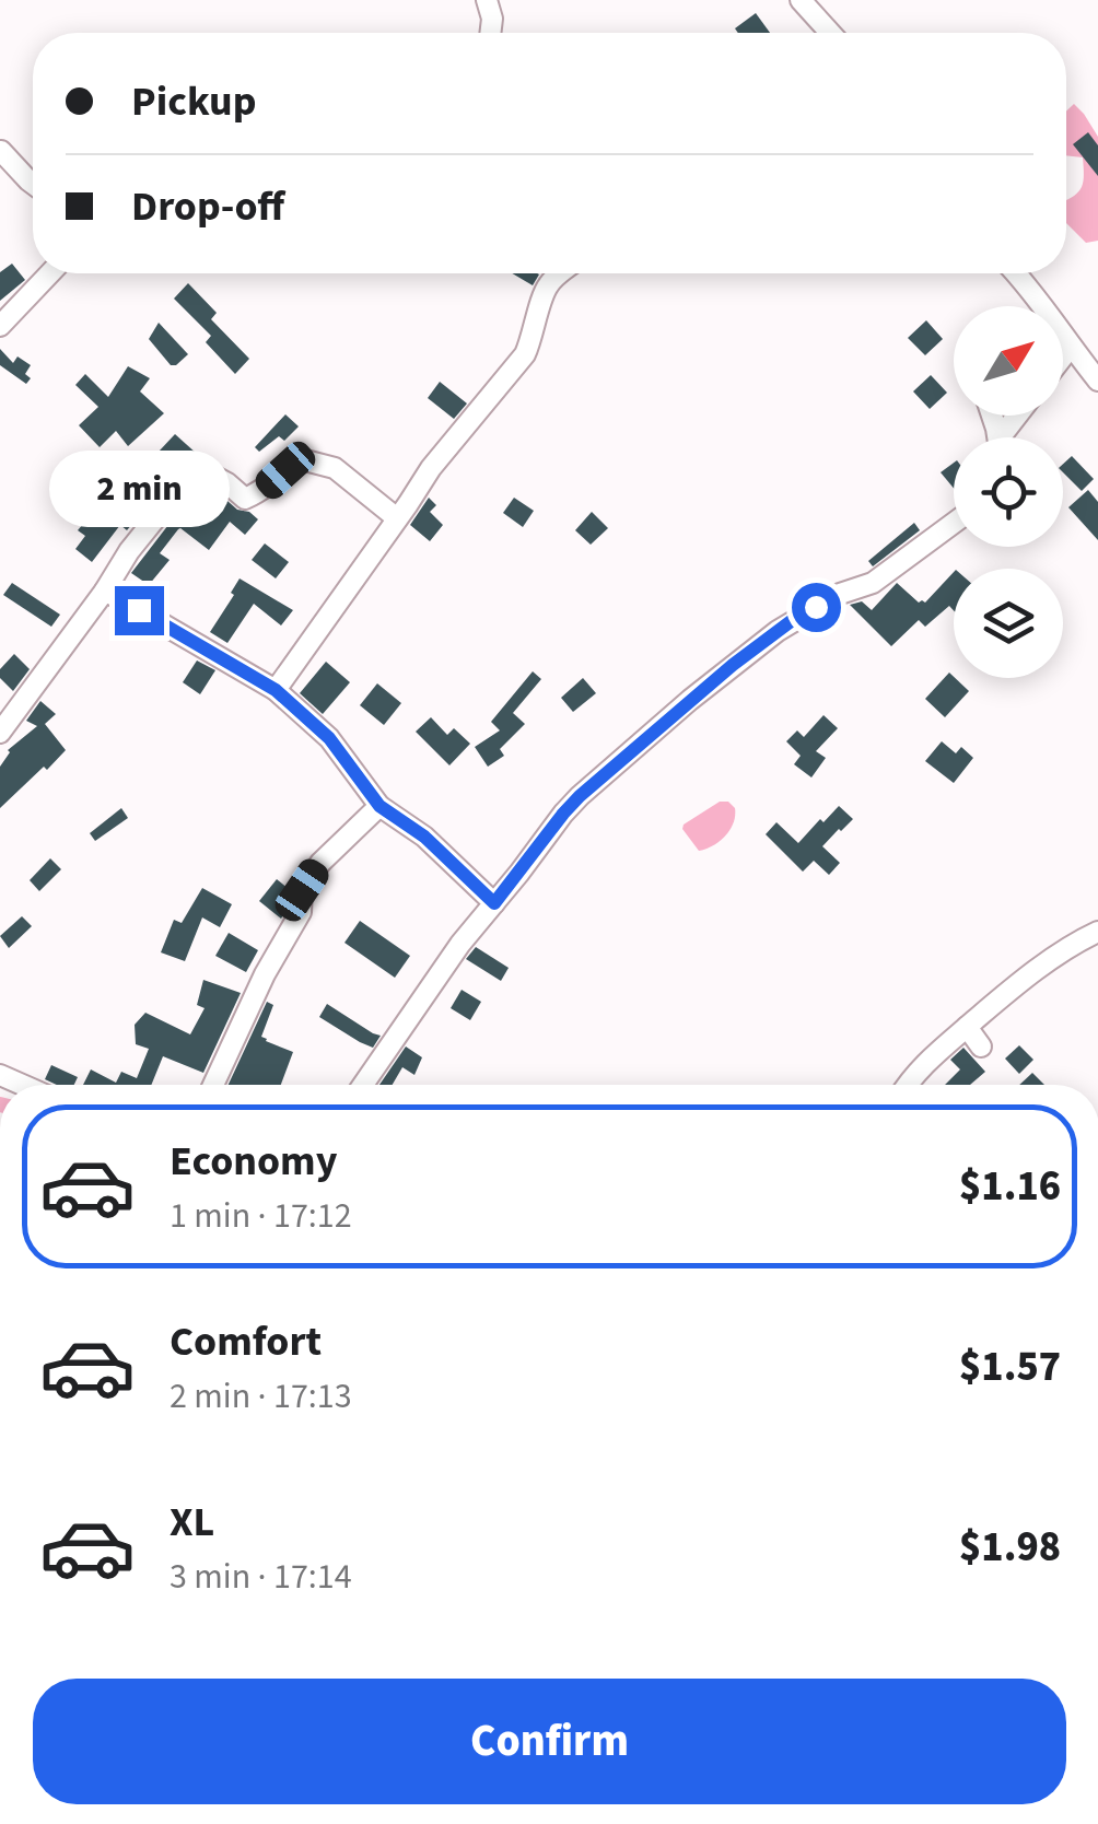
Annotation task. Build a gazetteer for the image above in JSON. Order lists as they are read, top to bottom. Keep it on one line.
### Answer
{"north":"top right","page":{"banner":["Pickup","Drop-off"],"bubble":"2 min","list":[{"name":"Economy","note":"1 min · 17:12","value":"$1.16"},{"name":"Comfort","note":"2 min · 17:13","value":"$1.57"},{"name":"XL","note":"3 min · 17:14","value":"$1.98"}],"buttons":"Confirm"}}
